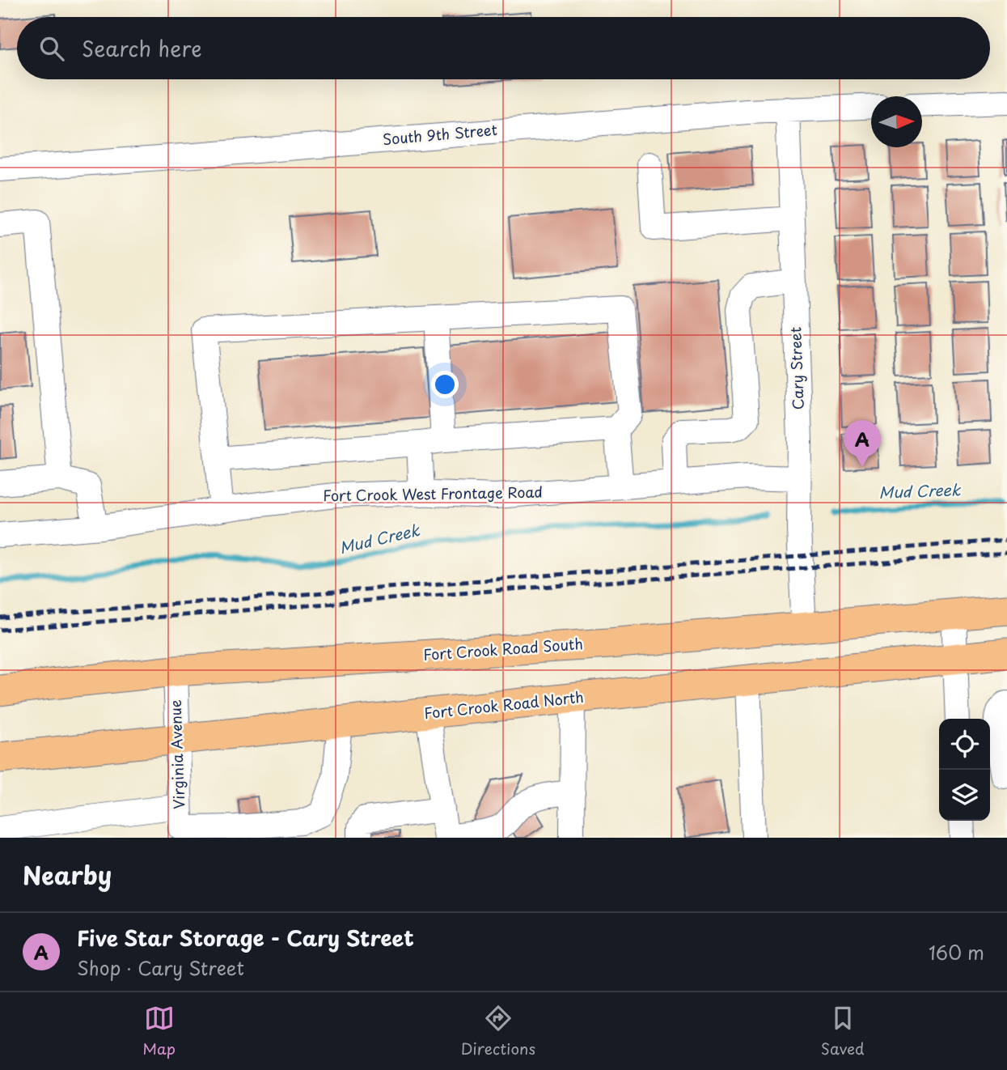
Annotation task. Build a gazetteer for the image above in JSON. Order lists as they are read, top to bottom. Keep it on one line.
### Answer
{"streets":{"main road":["Fort Crook Road South","Fort Crook Road North"],"street":["South 9th Street","Cary Street","Fort Crook West Frontage Road","Virginia Avenue"]},"crossings":[["South 9th Street","Cary Street"],["Cary Street","Fort Crook West Frontage Road"],["Cary Street","Fort Crook Road South"],["Fort Crook Road South","Virginia Avenue"],["Fort Crook Road North","Virginia Avenue"]],"water":["Mud Creek"],"north":"right","page":{"search":"Search here","pins":"A","heading":"Nearby","list":[{"mark":"A","name":"Five Star Storage - Cary Street","note":"Shop · Cary Street","value":"160 m"}],"nav":["Map","Directions","Saved"]}}
